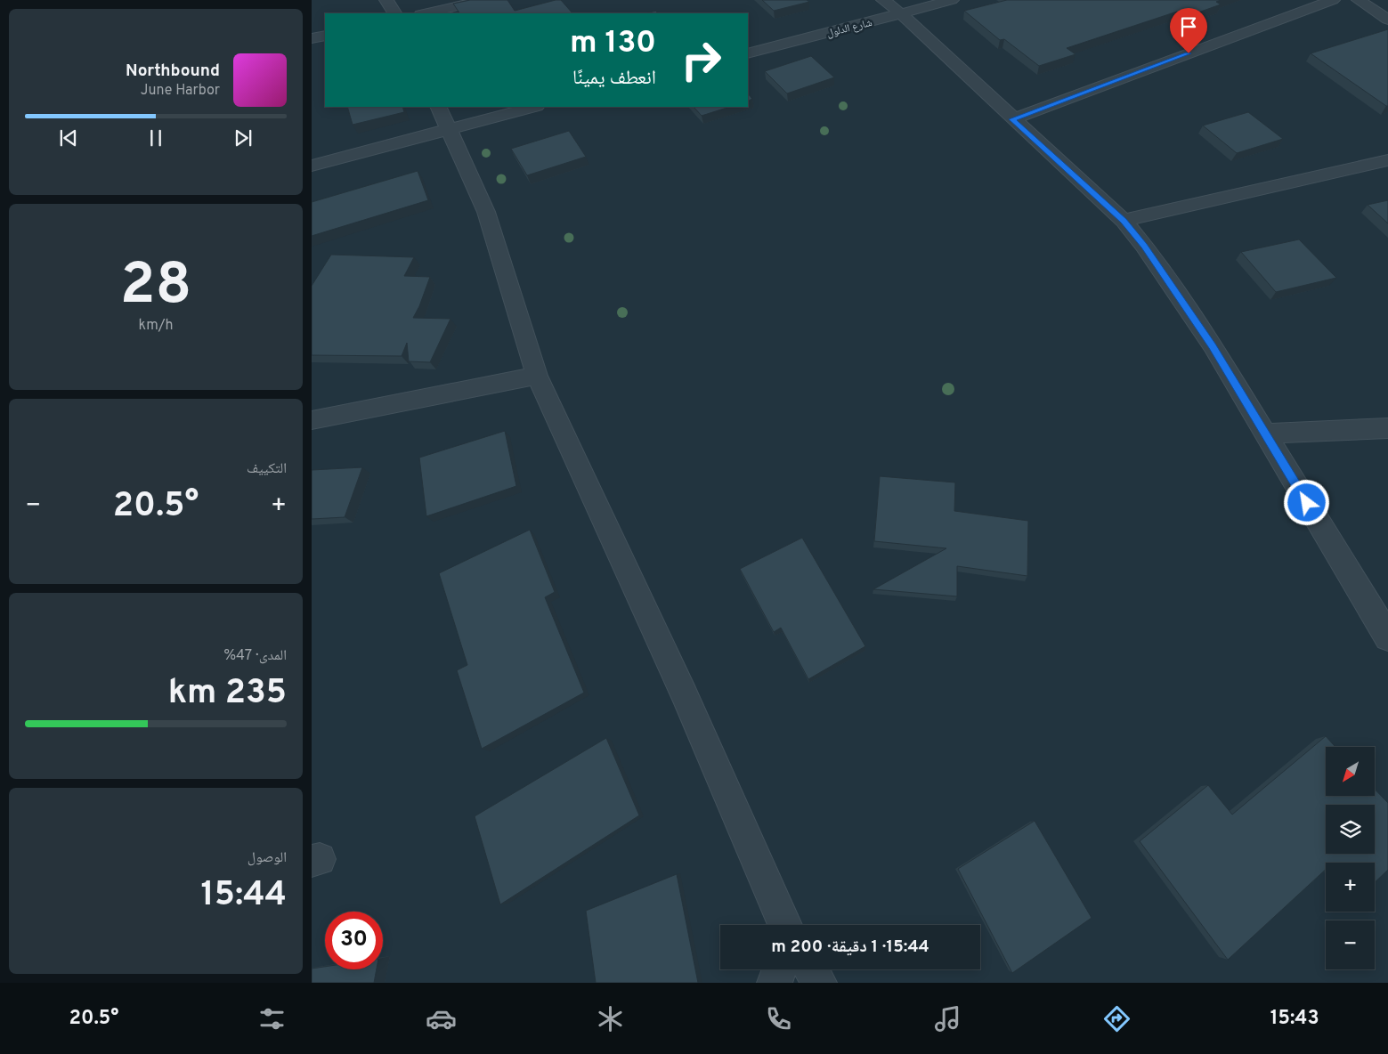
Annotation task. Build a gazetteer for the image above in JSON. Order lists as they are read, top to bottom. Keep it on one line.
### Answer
{"streets":{"street":["شارع الدلول"]},"north":"bottom left","page":{"turn":["130 m","انعطف يمينًا"],"song":["Northbound","June Harbor"],"tile":[["28","km/h"],"التكييف",["المدى · 47%","235 km"],["الوصول","15:44"]],"heat":["−","20.5°","+"],"map_buttons":["+","−"],"limit":"30","trip":"15:44 · 1 دقيقة · 200 m","tabs":["15:43","20.5°"]}}
